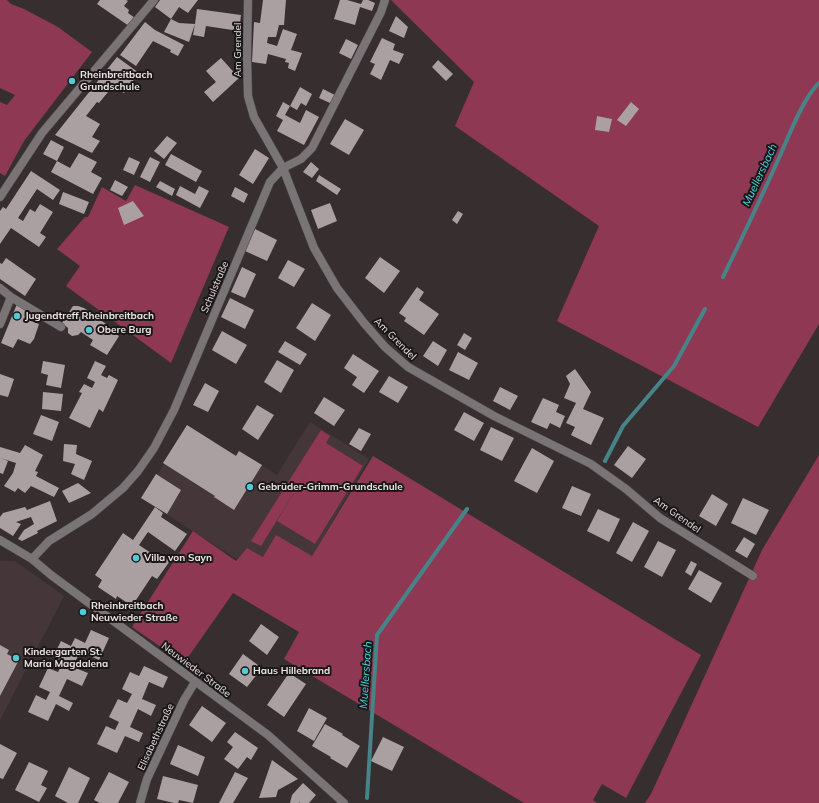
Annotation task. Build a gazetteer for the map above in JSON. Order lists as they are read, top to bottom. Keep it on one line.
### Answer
{"streets":{"street":["Am Grendel","Schulstraße","Neuwieder Straße","Elisabethstraße"]},"crossings":[["Am Grendel","Schulstraße"],["Schulstraße","Neuwieder Straße"],["Neuwieder Straße","Elisabethstraße"]],"water":["Muellersbach"],"places":["Rheinbreitbach Grundschule","Jugendtreff Rheinbreitbach","Obere Burg","Gebrüder-Grimm-Grundschule","Villa von Sayn","Rheinbreitbach Neuwieder Straße","Kindergarten St. Maria Magdalena","Haus Hillebrand"]}
